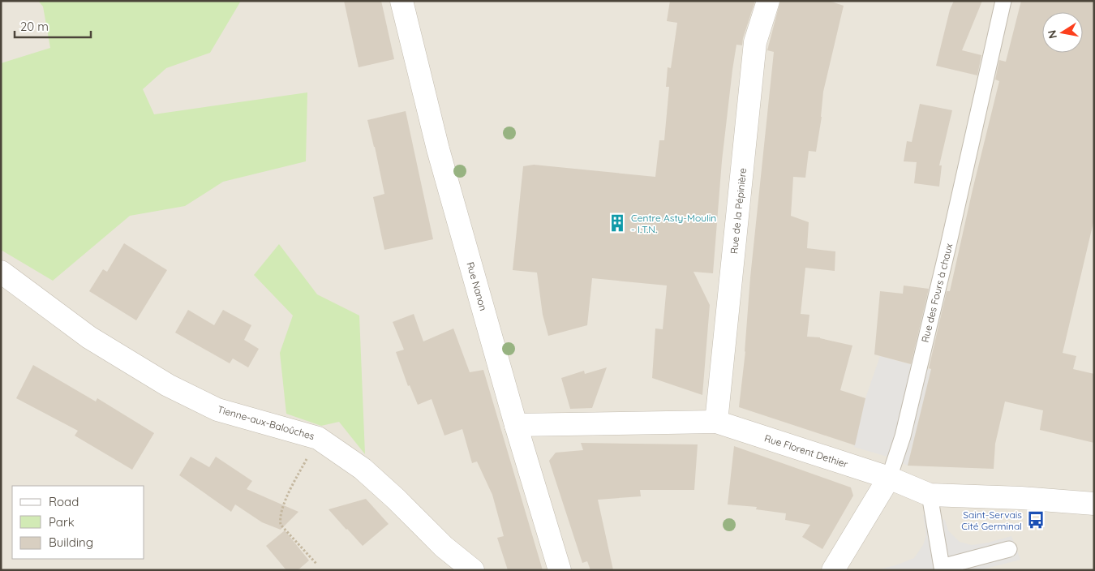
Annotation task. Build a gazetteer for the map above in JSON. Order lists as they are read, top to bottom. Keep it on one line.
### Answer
{"streets":{"street":["Rue de la Pépinière","Rue Nanon","Rue des Fours à chaux","Tienne-aux-Baloûches","Rue Florent Dethier"]},"crossings":[["Rue de la Pépinière","Rue Florent Dethier"],["Rue Nanon","Rue Florent Dethier"],["Rue des Fours à chaux","Rue Florent Dethier"]],"places":{"building":["Centre Asty-Moulin - I.T.N."],"bus stop":["Saint-Servais Cité Germinal"]},"legend":["Road","Park","Building"],"scale_bar":"20 m","north":"left"}
